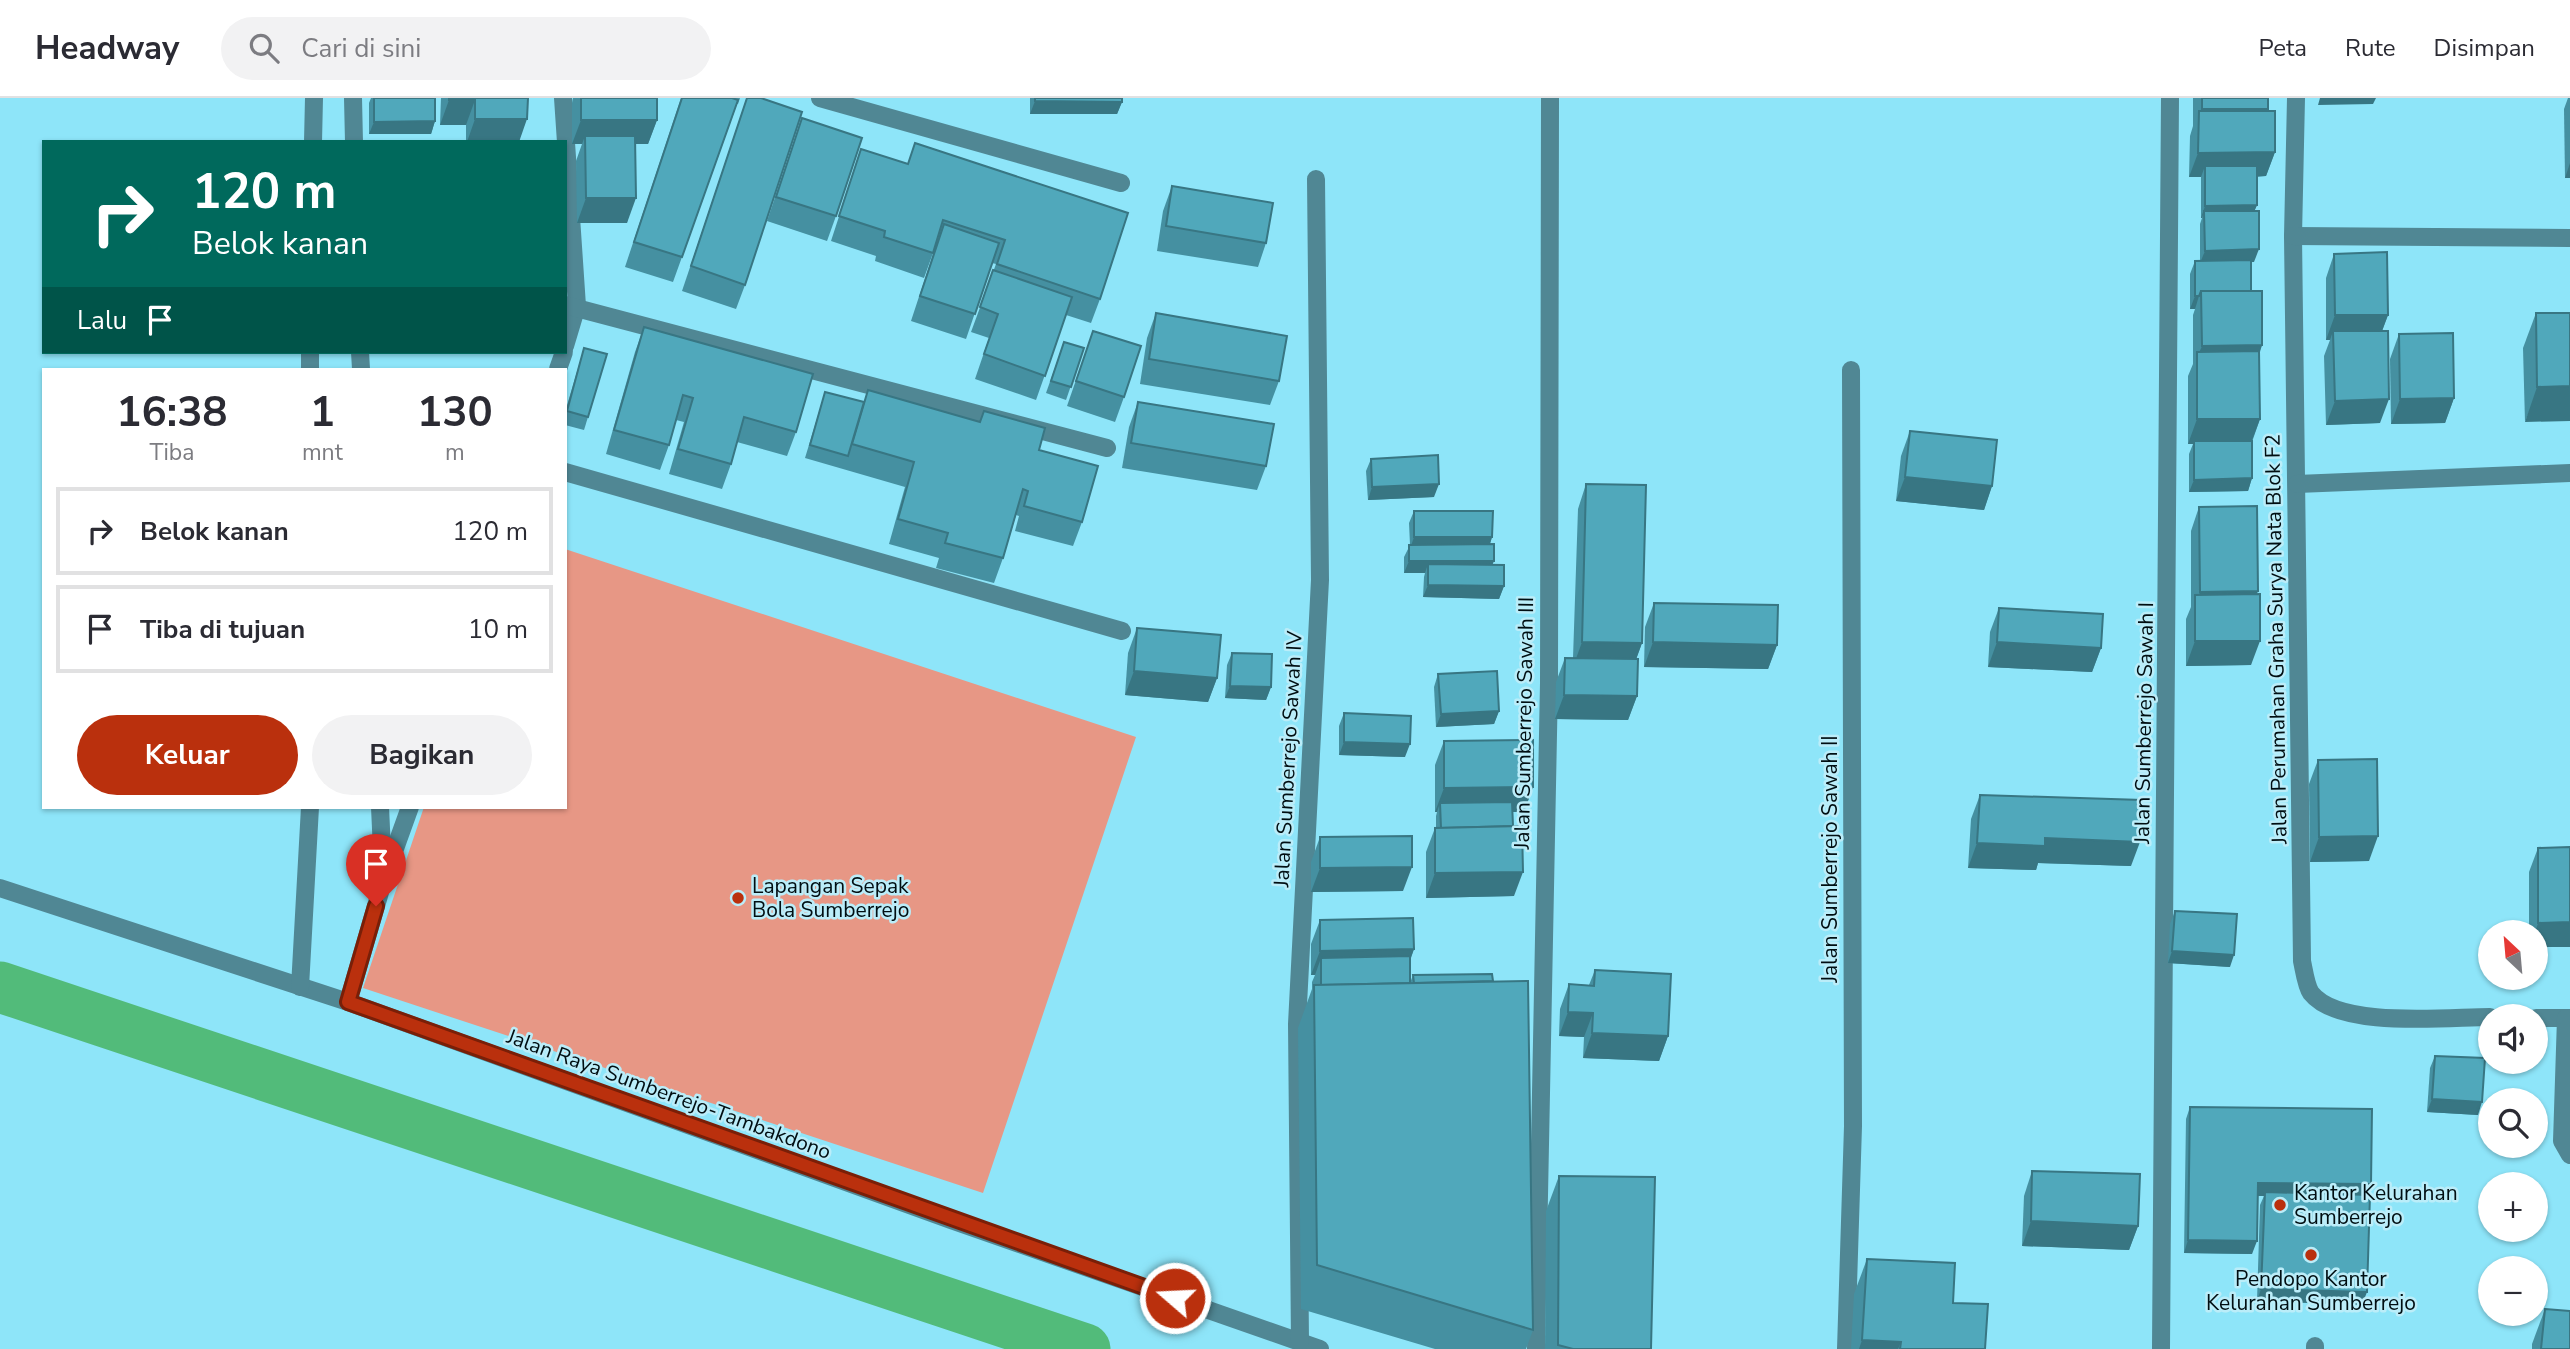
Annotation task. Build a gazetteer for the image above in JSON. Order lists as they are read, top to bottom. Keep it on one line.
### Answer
{"streets":{"street":["Jalan Perumahan Graha Surya Nata Blok F2","Jalan Sumberrejo Sawah III","Jalan Sumberrejo Sawah I","Jalan Sumberrejo Sawah IV","Jalan Sumberrejo Sawah II","Jalan Raya Sumberrejo-Tambakdono"]},"crossings":[["Jalan Sumberrejo Sawah IV","Jalan Raya Sumberrejo-Tambakdono"]],"places":["Lapangan Sepak Bola Sumberrejo","Kantor Kelurahan Sumberrejo","Pendopo Kantor Kelurahan Sumberrejo"],"north":"top left","page":{"header":"Headway","search":"Cari di sini","nav":["Peta","Rute","Disimpan"],"turn":["120 m","Belok kanan"],"then":"Lalu","eta":["16:38","Tiba","1","mnt","130","m"],"list":[{"name":"Belok kanan","value":"120 m"},{"name":"Tiba di tujuan","value":"10 m"}],"buttons":["Keluar","Bagikan"],"map_buttons":["+","−"]}}
